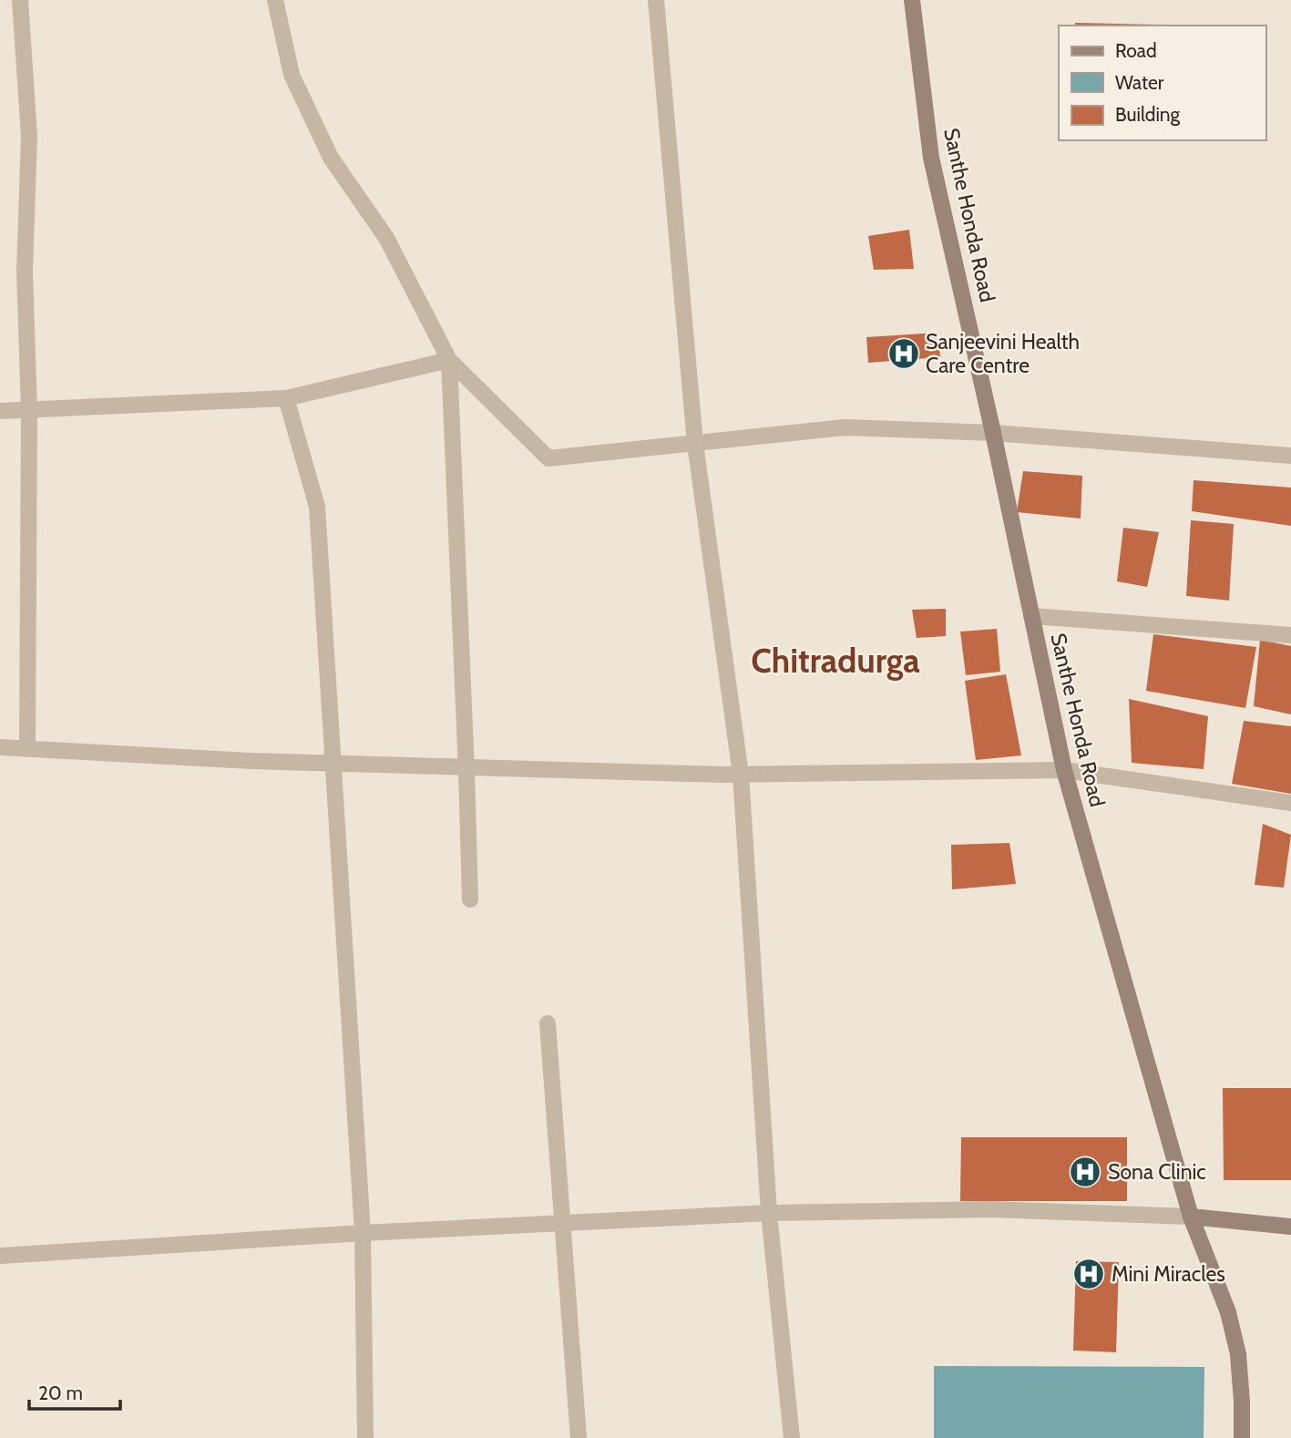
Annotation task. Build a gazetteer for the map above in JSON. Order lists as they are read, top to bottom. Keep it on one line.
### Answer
{"streets":{"main road":["Santhe Honda Road"]},"districts":["Chitradurga"],"places":{"hospital":["Sanjeevini Health Care Centre","Sona Clinic","Mini Miracles"]},"legend":["Road","Water","Building"],"scale_bar":"20 m"}
